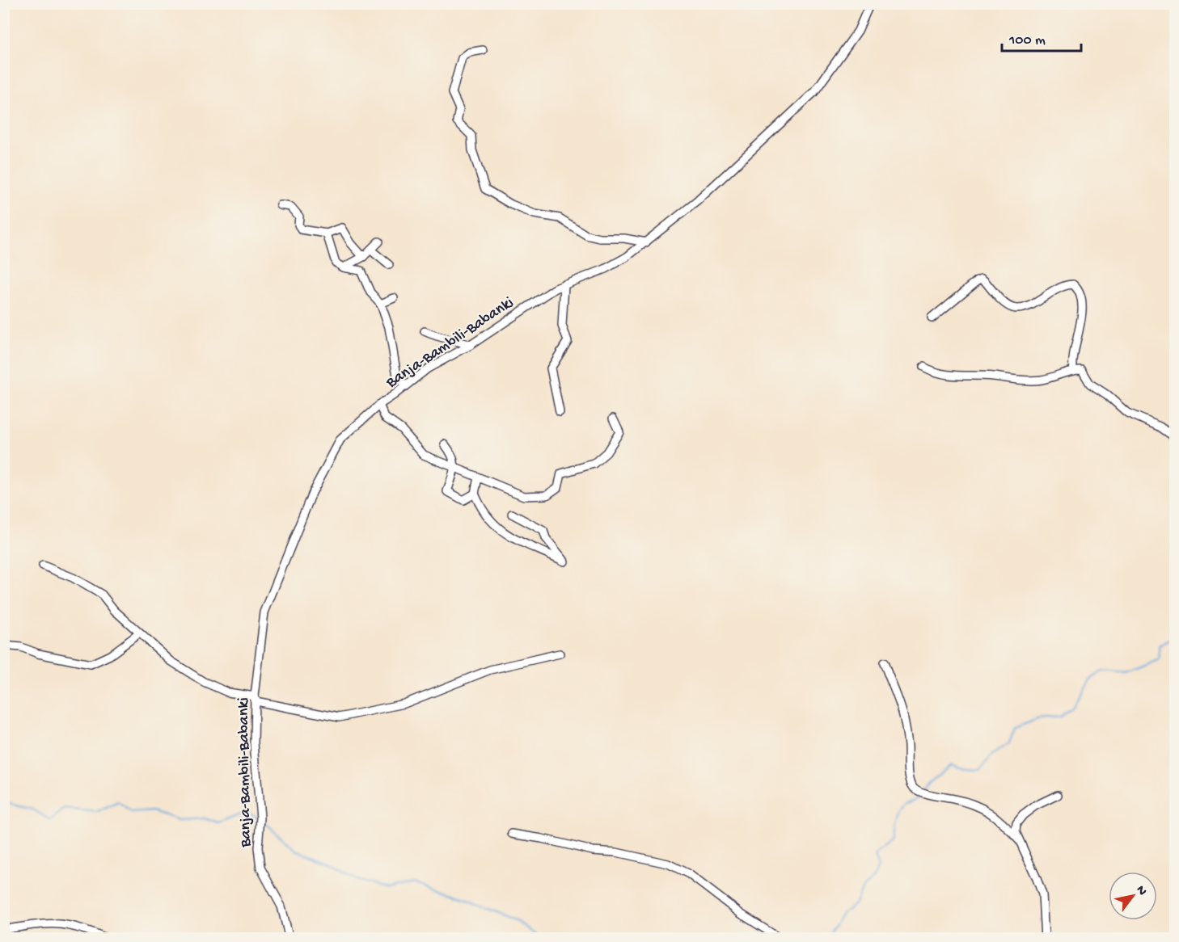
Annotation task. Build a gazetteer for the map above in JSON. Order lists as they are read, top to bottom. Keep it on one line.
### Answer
{"streets":{"street":["Banja-Bambili-Babanki"]},"scale_bar":"100 m","north":"top right"}
